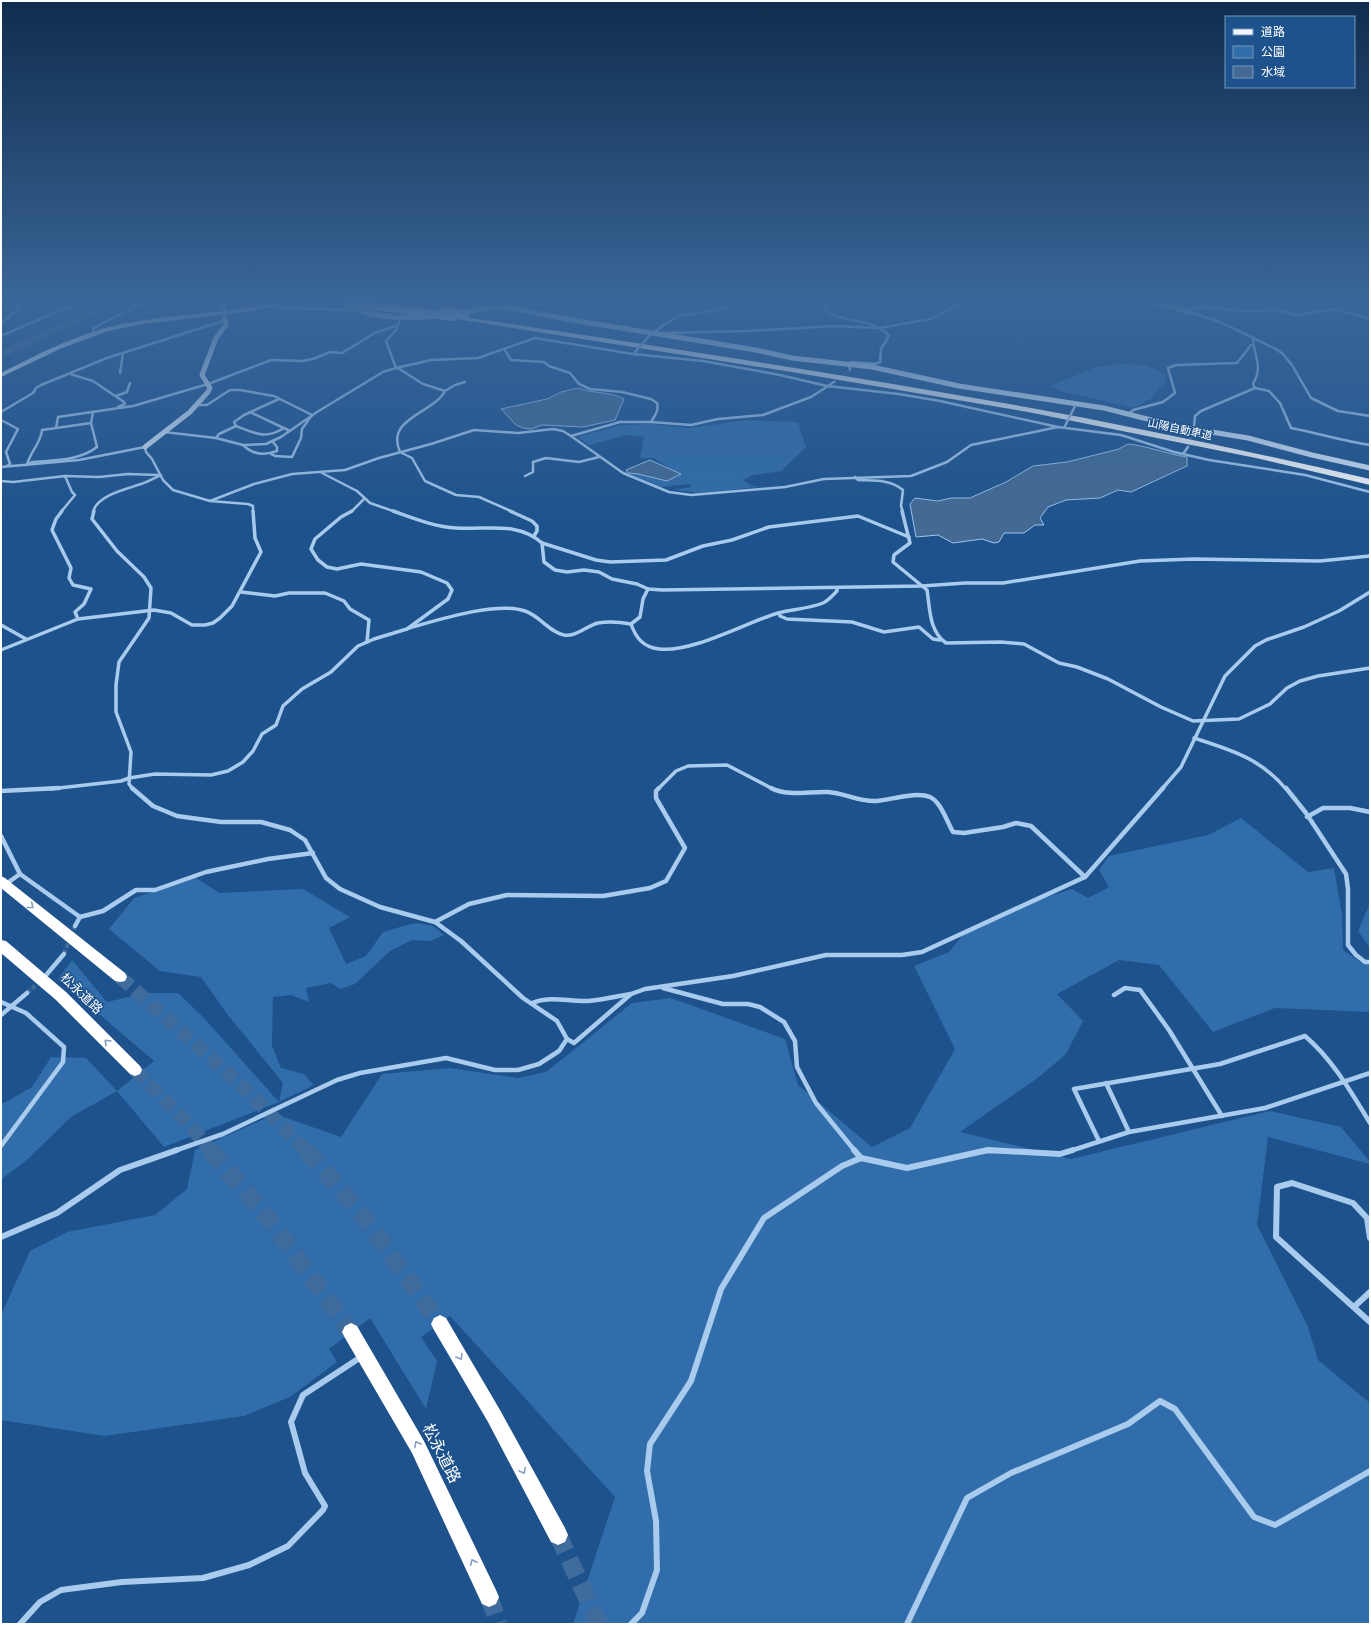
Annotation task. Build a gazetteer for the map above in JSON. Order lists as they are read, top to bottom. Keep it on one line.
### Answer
{"streets":{"highway":["山陽自動車道","松永道路"]},"legend":["道路","公園","水域"]}
